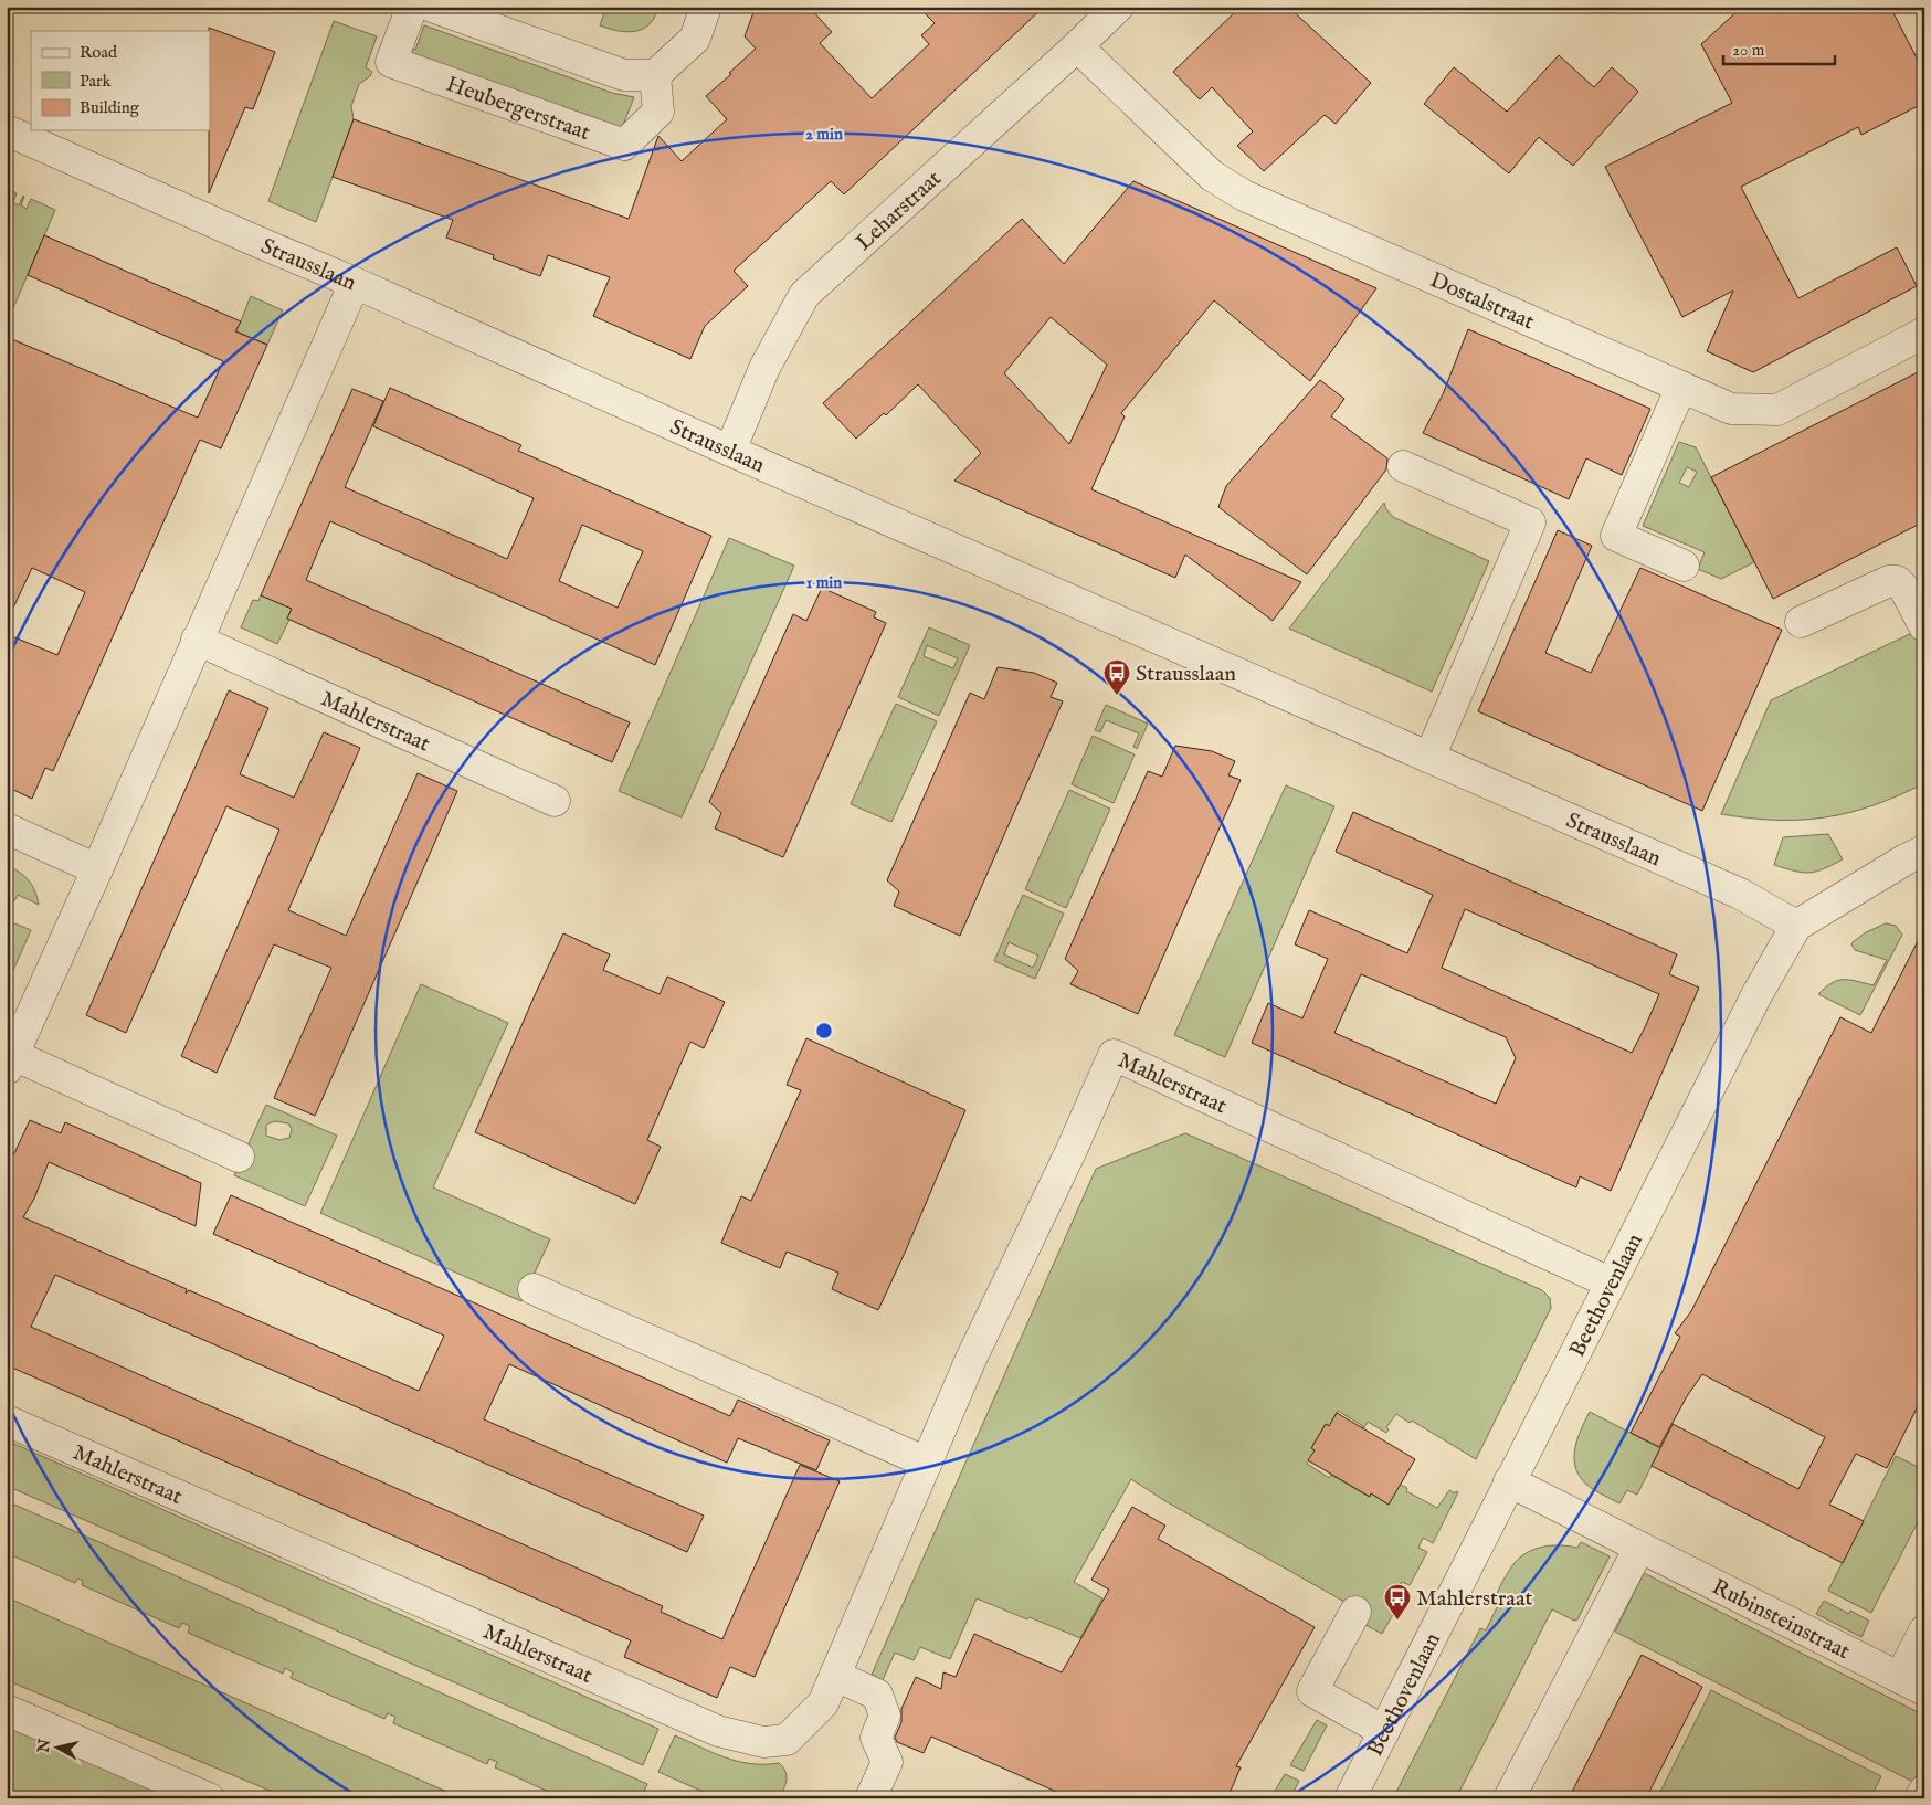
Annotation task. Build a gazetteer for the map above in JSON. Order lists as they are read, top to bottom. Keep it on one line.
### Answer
{"streets":{"street":["Heubergerstraat","Leharstraat","Strausslaan","Dostalstraat","Mahlerstraat","Beethovenlaan","Rubinsteinstraat"]},"crossings":[["Leharstraat","Strausslaan"],["Leharstraat","Dostalstraat"],["Strausslaan","Beethovenlaan"],["Mahlerstraat","Beethovenlaan"],["Beethovenlaan","Rubinsteinstraat"]],"places":{"bus stop":["Strausslaan","Mahlerstraat"]},"legend":["Road","Park","Building"],"scale_bar":"20 m","north":"left","rings":["2 min","1 min"]}
